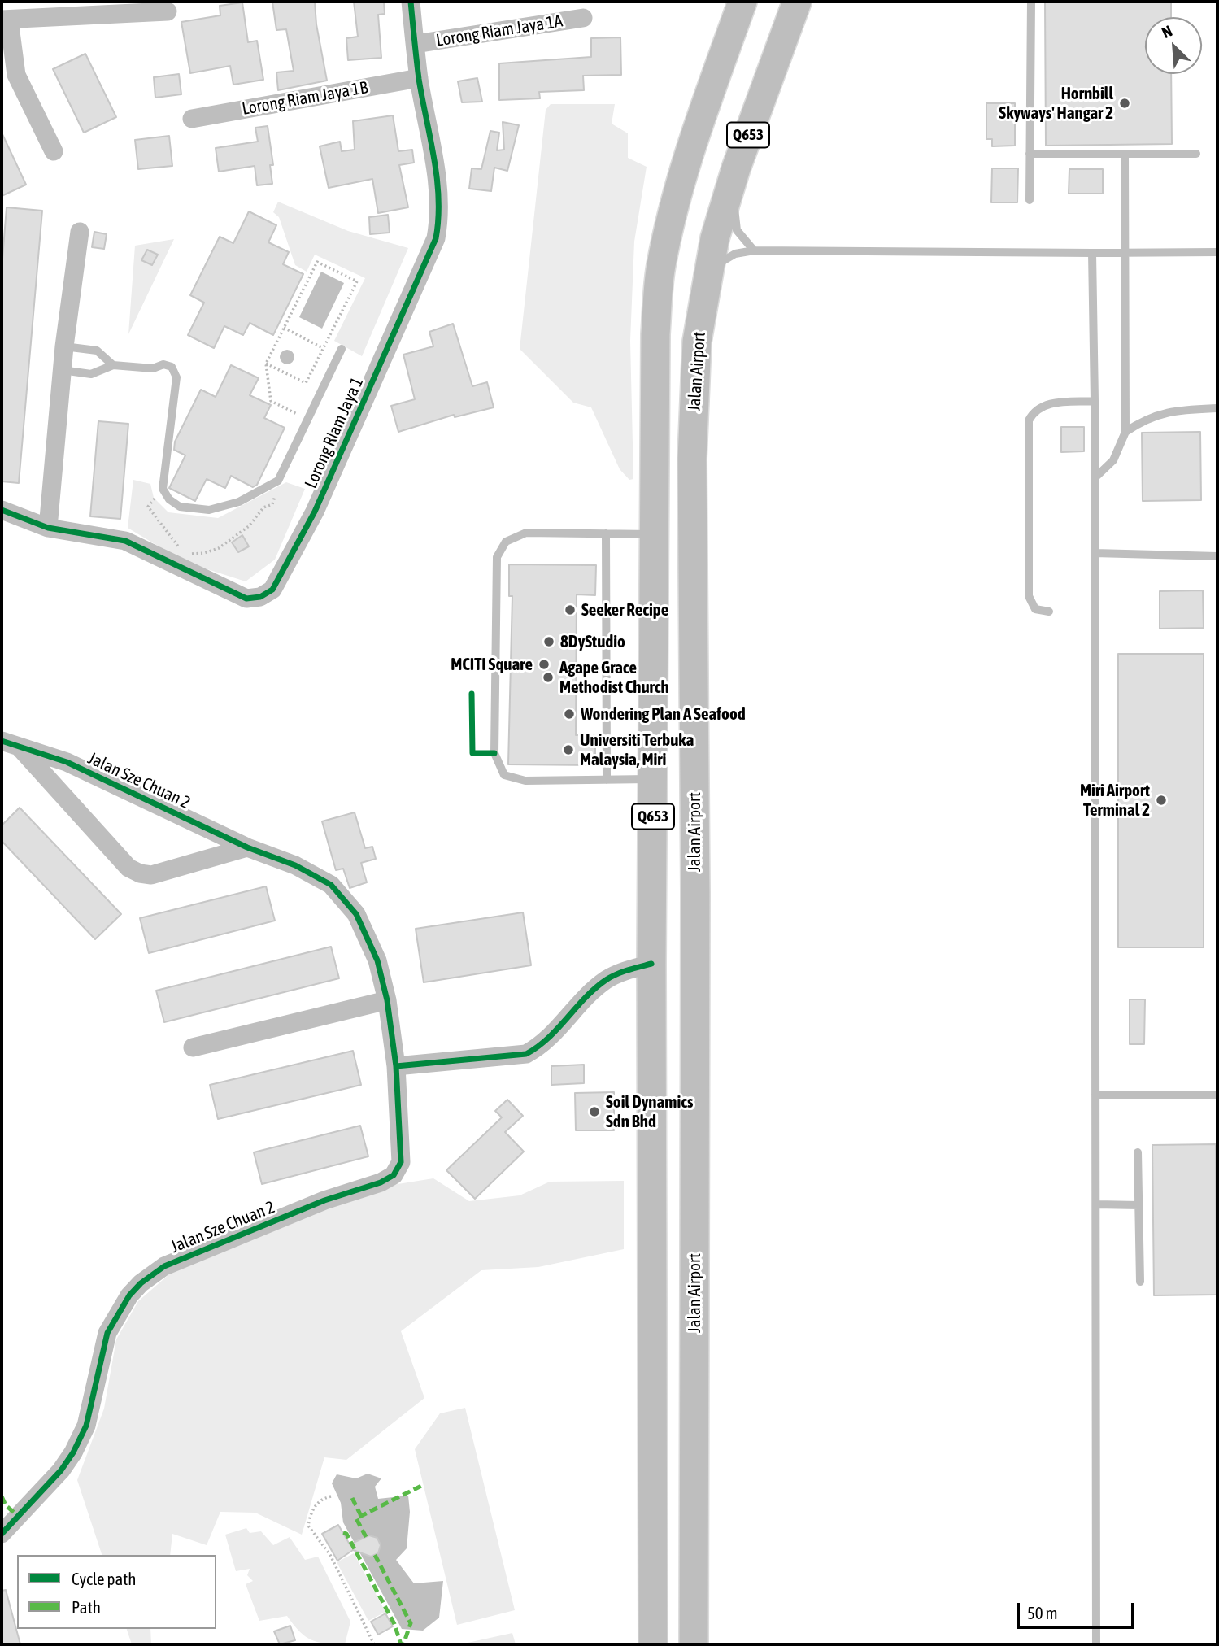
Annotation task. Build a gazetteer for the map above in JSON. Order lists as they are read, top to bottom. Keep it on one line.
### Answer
{"streets":{"main road":["Q653","Jalan Airport"],"street":["Lorong Riam Jaya 1A","Lorong Riam Jaya 1B","Lorong Riam Jaya 1","Jalan Sze Chuan 2"]},"crossings":[["Lorong Riam Jaya 1A","Lorong Riam Jaya 1"],["Lorong Riam Jaya 1B","Lorong Riam Jaya 1"]],"places":["Hornbill Skyways' Hangar 2","Seeker Recipe","8DyStudio","MCITI Square","Agape Grace Methodist Church","Wondering Plan A Seafood","Universiti Terbuka Malaysia, Miri","Miri Airport Terminal 2","Soil Dynamics Sdn Bhd"],"legend":["Cycle path","Path"],"scale_bar":"50 m","north":"top left"}
